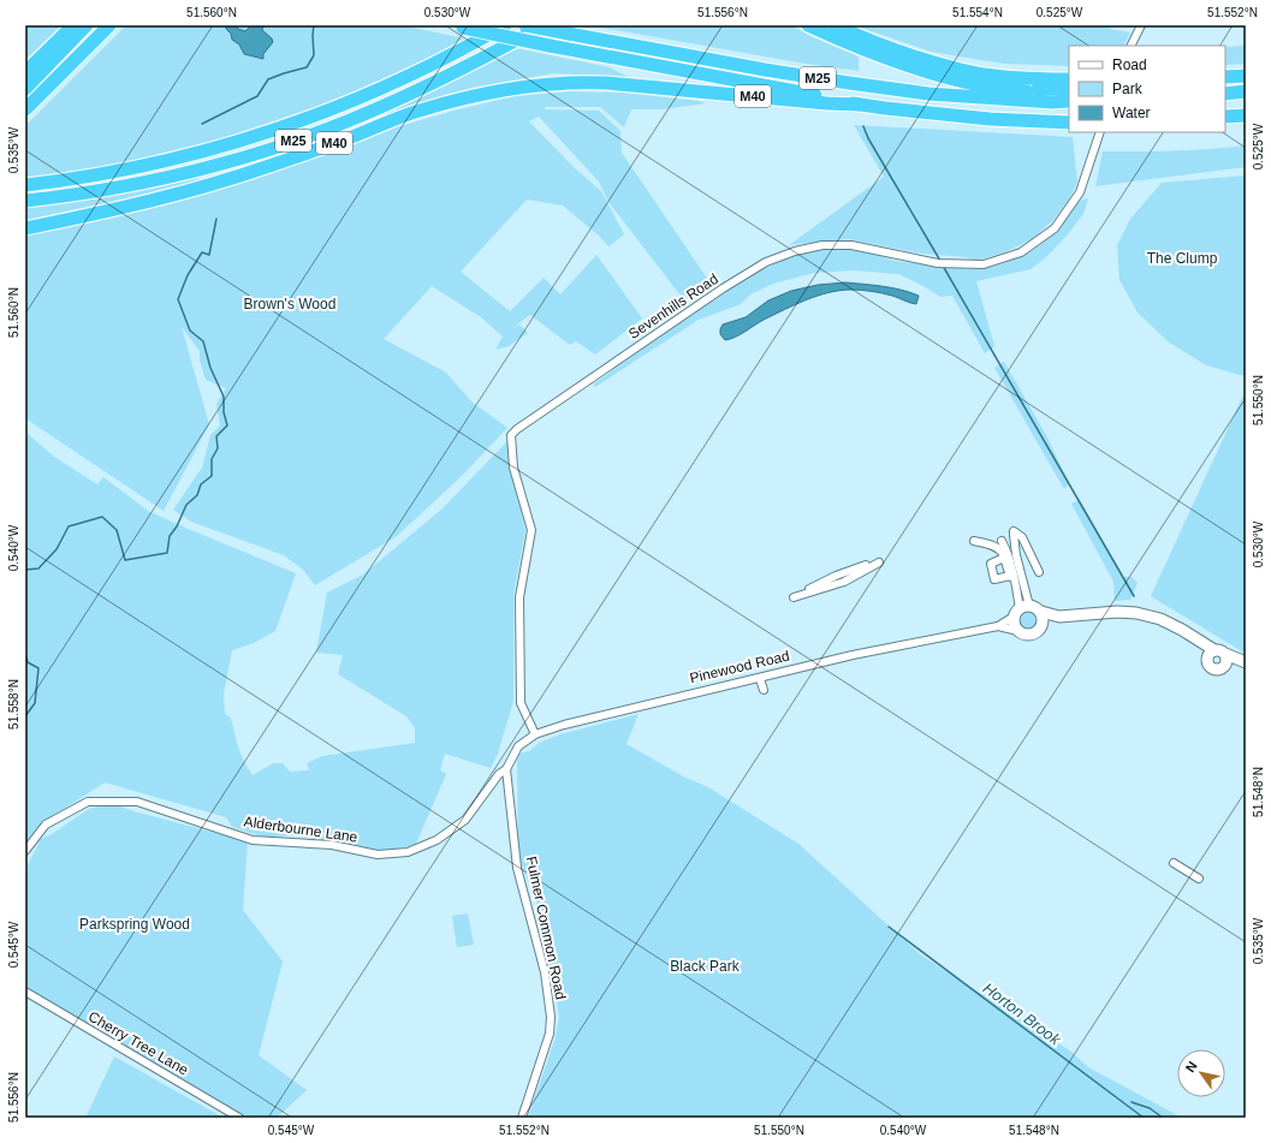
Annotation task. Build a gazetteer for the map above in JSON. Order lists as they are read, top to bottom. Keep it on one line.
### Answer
{"streets":{"highway":["M25","M40"],"street":["Sevenhills Road","Pinewood Road","Alderbourne Lane","Fulmer Common Road","Cherry Tree Lane"]},"crossings":[["M25","M40"],["Sevenhills Road","Pinewood Road"],["Pinewood Road","Alderbourne Lane"],["Pinewood Road","Fulmer Common Road"],["Alderbourne Lane","Fulmer Common Road"]],"water":["Horton Brook"],"parks":["The Clump","Brown's Wood","Parkspring Wood","Black Park"],"legend":["Road","Park","Water"],"north":"top left","coordinates":["51.560°N","0.530°W","51.556°N","51.554°N","0.525°W","51.552°N","0.535°W","51.550°N","0.540°W","51.558°N","51.548°N","0.545°W"]}
